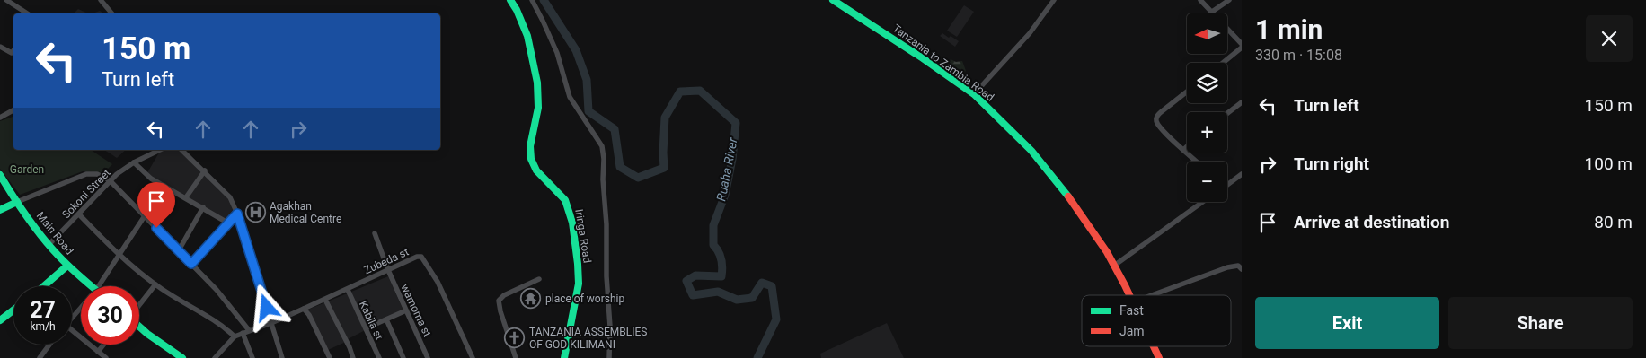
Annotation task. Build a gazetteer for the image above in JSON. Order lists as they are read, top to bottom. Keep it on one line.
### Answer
{"streets":{"main road":["Tanzania to Zambia Road","Main Road","Iringa Road"],"street":["Sokoni Street","Zubeda st","wamoma st","Kabila st"]},"crossings":[["Sokoni Street","Main Road"],["Zubeda st","wamoma st"],["Zubeda st","Kabila st"]],"water":["Ruaha River"],"parks":["Garden"],"places":{"hospital":["Agakhan Medical Centre"],"temple":["place of worship"],"church":["TANZANIA ASSEMBLIES OF GOD KILIMANI"]},"legend":["Fast","Jam"],"north":"left","page":{"heading":["1 min","330 m · 15:08"],"map_buttons":["+","−"],"turn":["150 m","Turn left"],"list":[{"name":"Turn left","value":"150 m"},{"name":"Turn right","value":"100 m"},{"name":"Arrive at destination","value":"80 m"}],"speed":"27 km/h","limit":"30","buttons":["Exit","Share"]}}
